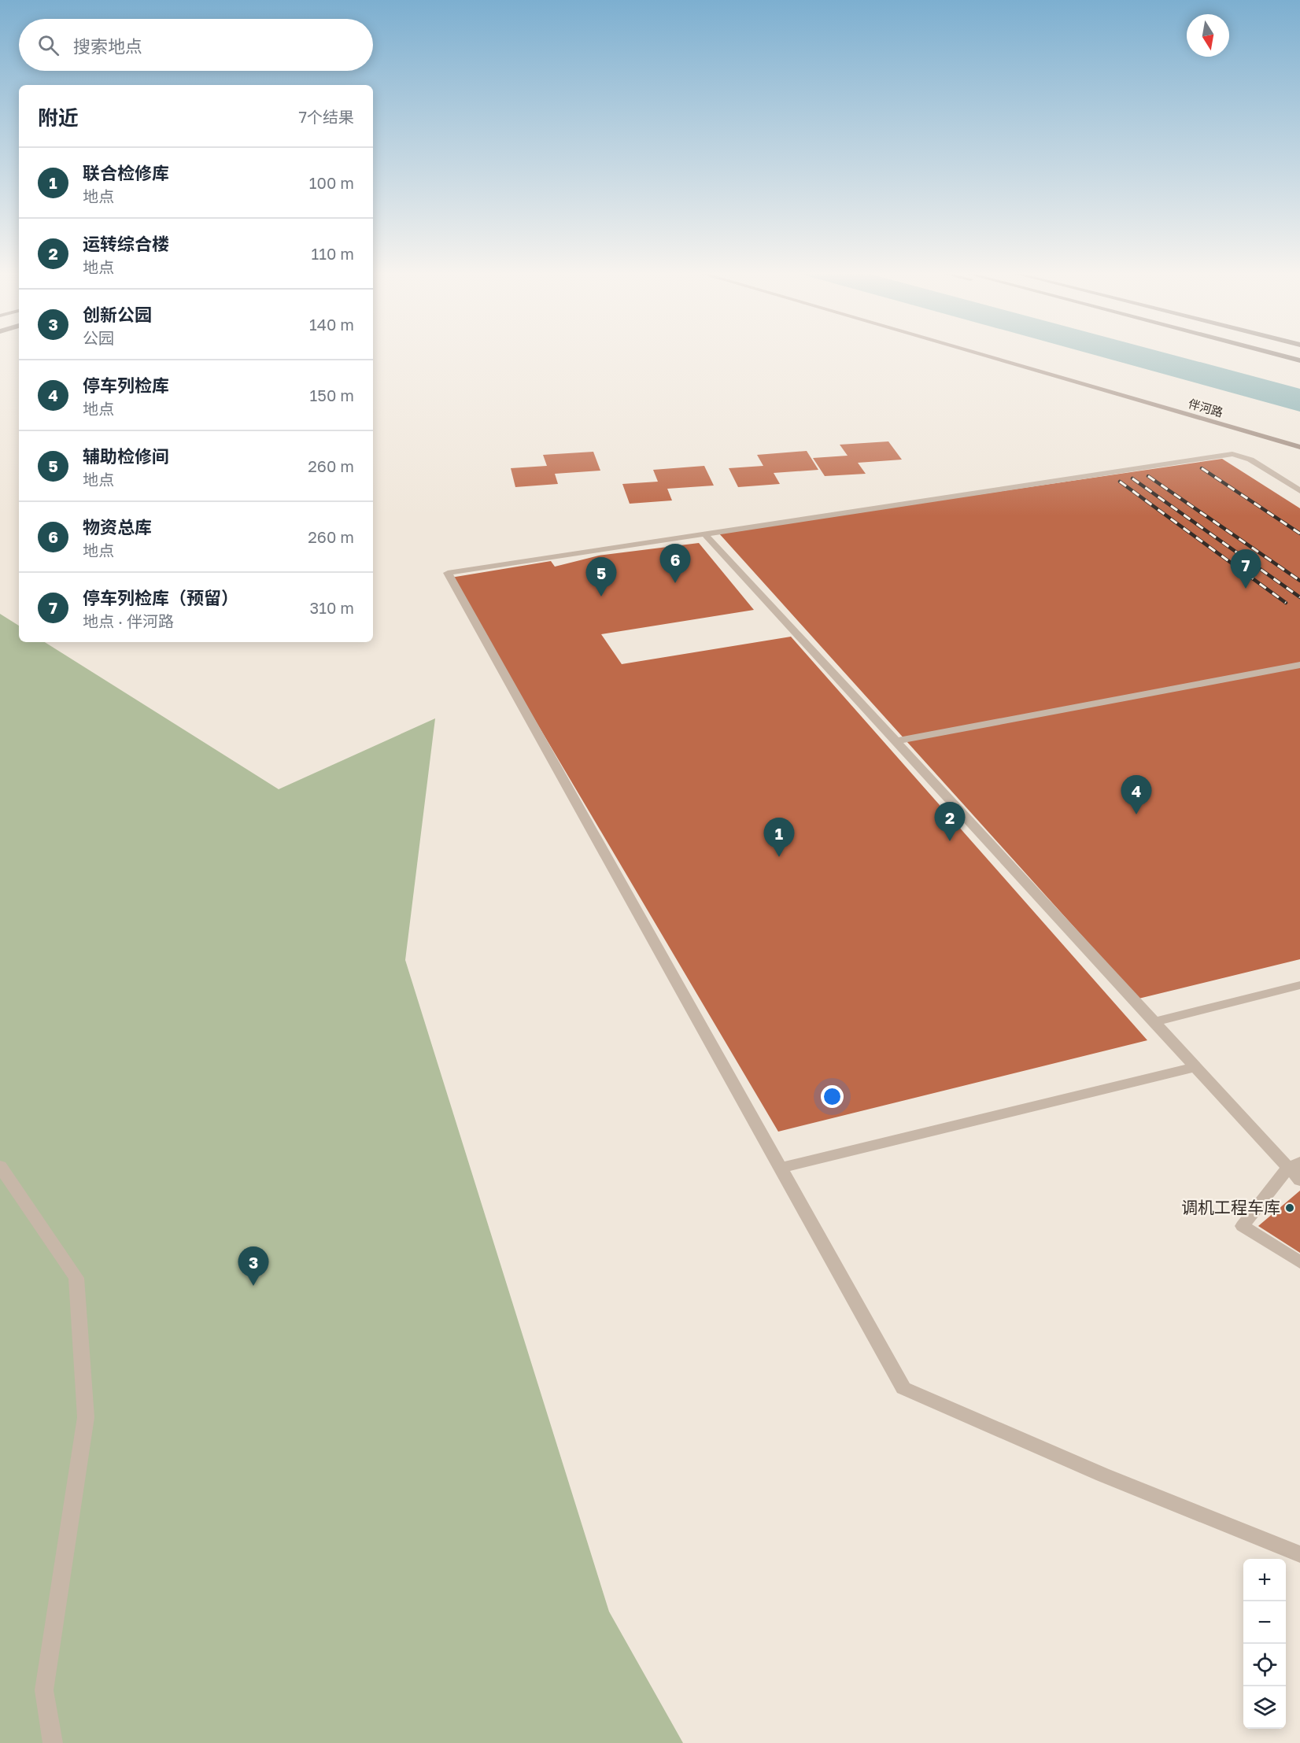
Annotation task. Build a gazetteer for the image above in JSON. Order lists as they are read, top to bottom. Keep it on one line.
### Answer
{"streets":{"street":["伴河路"]},"places":["调机工程车库"],"north":"bottom","page":{"search":"搜索地点","heading":["附近","7个结果"],"list":[{"mark":"1","name":"联合检修库","note":"地点","value":"100 m"},{"mark":"2","name":"运转综合楼","note":"地点","value":"110 m"},{"mark":"3","name":"创新公园","note":"公园","value":"140 m"},{"mark":"4","name":"停车列检库","note":"地点","value":"150 m"},{"mark":"5","name":"辅助检修间","note":"地点","value":"260 m"},{"mark":"6","name":"物资总库","note":"地点","value":"260 m"},{"mark":"7","name":"停车列检库（预留）","note":"地点 · 伴河路","value":"310 m"}],"pins":["6","7","5","4","2","1","3"],"map_buttons":["+","−"]}}
